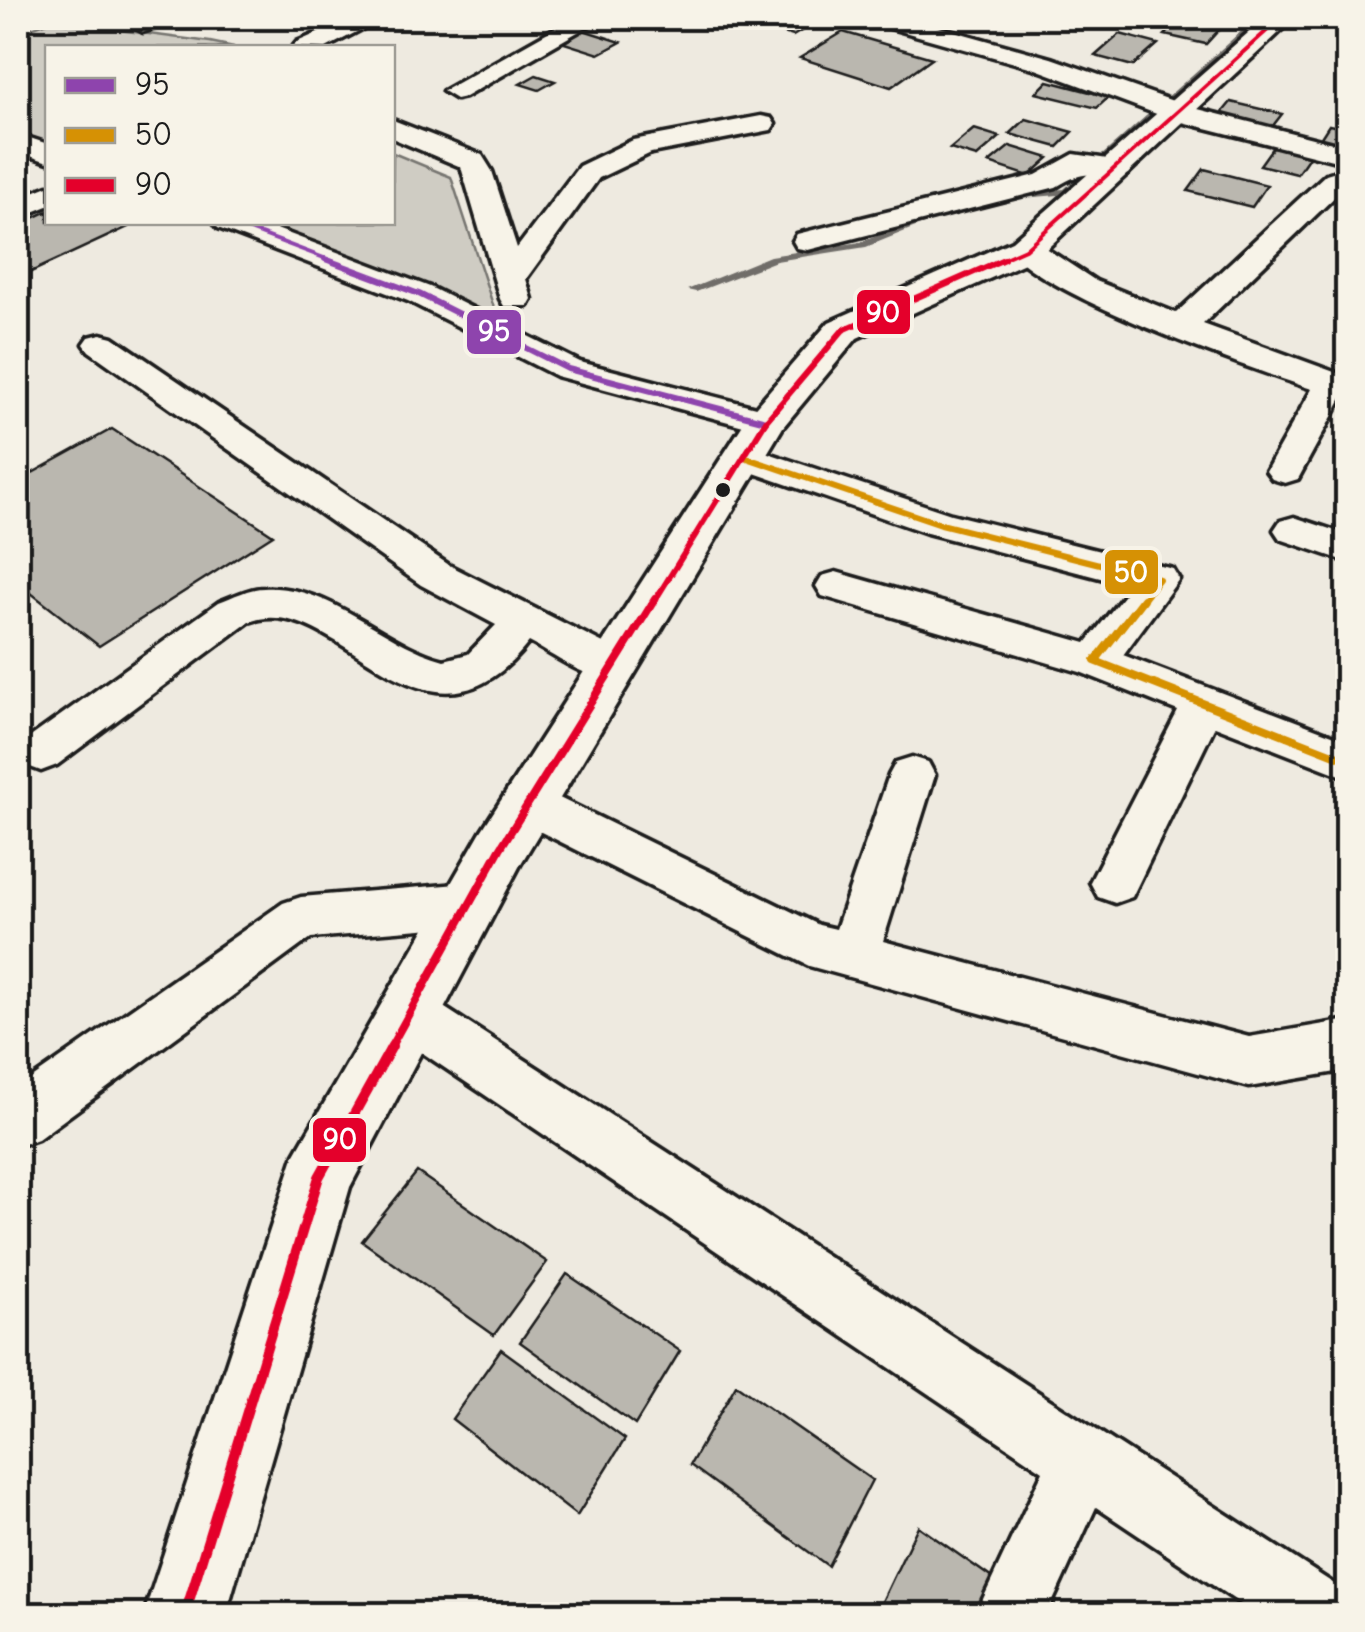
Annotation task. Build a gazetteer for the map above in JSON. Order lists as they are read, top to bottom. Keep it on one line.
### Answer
{"lines":["transit line 90","transit line 95","transit line 50"],"legend":["95","50","90"]}
